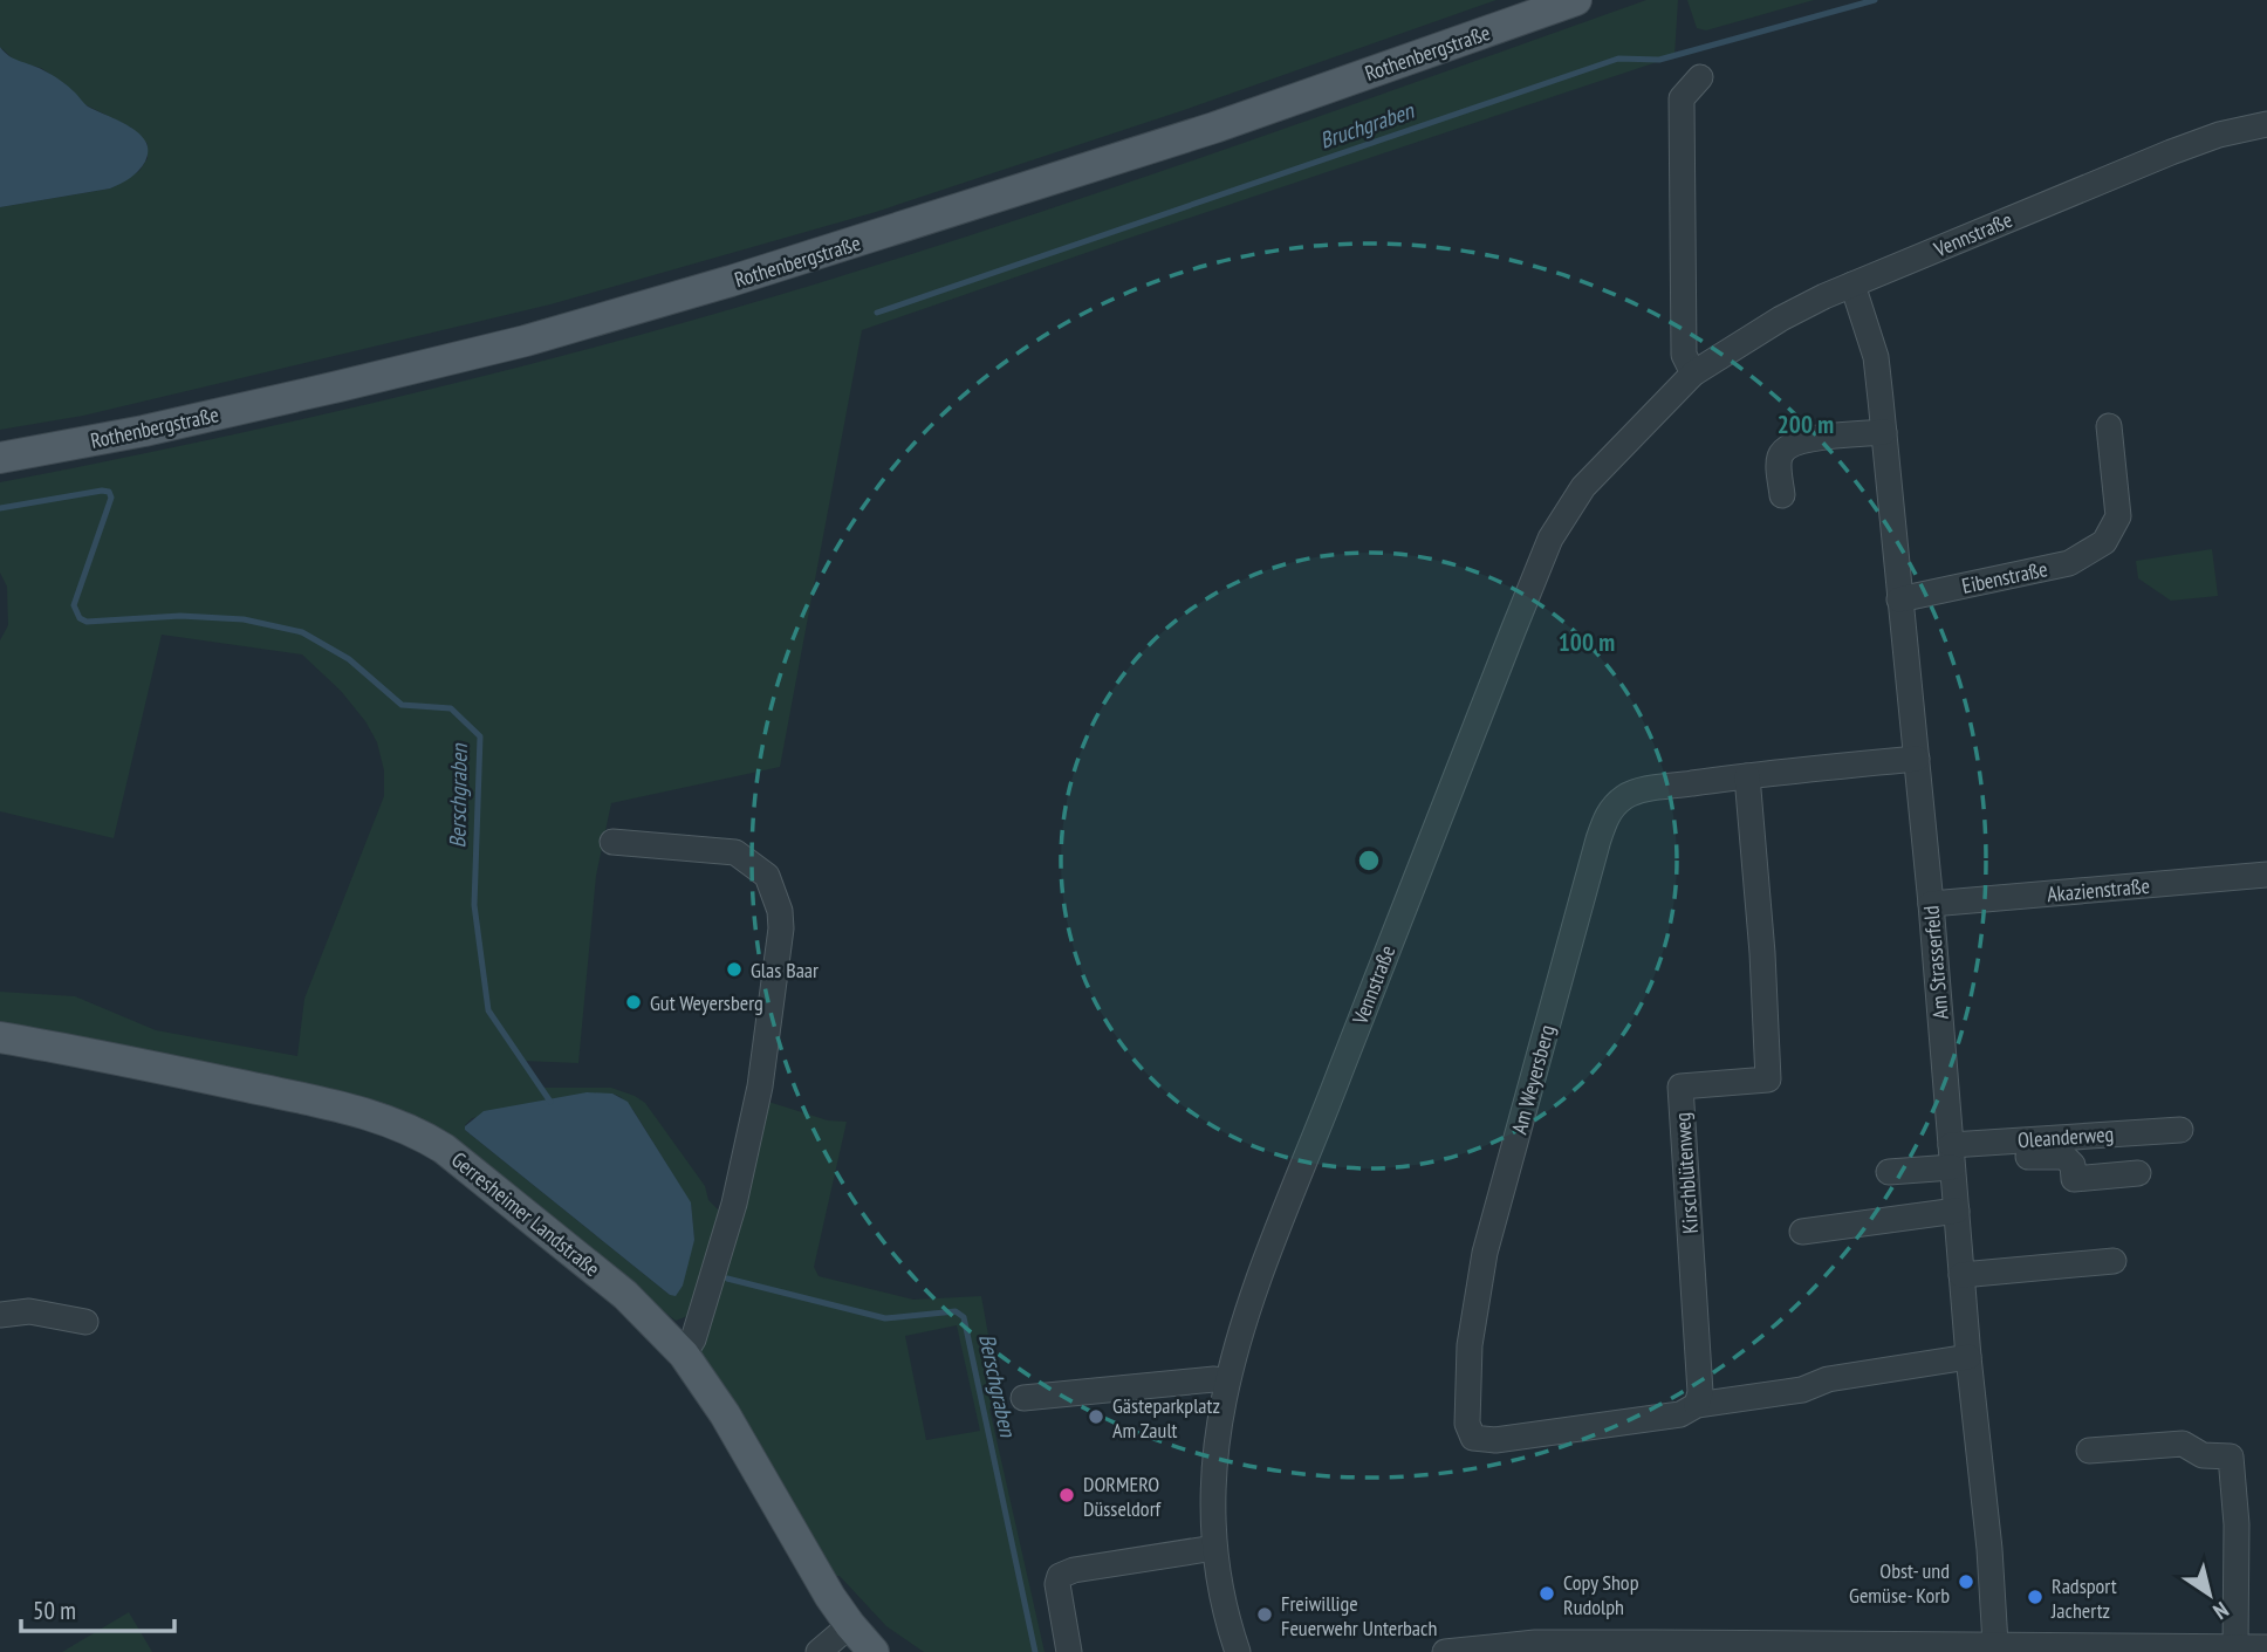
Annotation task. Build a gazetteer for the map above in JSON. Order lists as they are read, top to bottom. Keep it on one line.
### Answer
{"streets":{"main road":["Rothenbergstraße","Gerresheimer Landstraße"],"street":["Vennstraße","Eibenstraße","Akazienstraße","Am Strasserfeld","Am Weyersberg","Oleanderweg","Kirschblütenweg"]},"crossings":[["Vennstraße","Am Strasserfeld"],["Eibenstraße","Am Strasserfeld"],["Akazienstraße","Am Strasserfeld"],["Am Strasserfeld","Am Weyersberg"],["Am Strasserfeld","Oleanderweg"],["Am Weyersberg","Kirschblütenweg"]],"water":["Bruchgraben","Berschgraben"],"places":["Glas Baar","Gut Weyersberg","Gästeparkplatz Am Zault","DORMERO Düsseldorf","Obst- und Gemüse- Korb","Copy Shop Rudolph","Radsport Jachertz","Freiwillige Feuerwehr Unterbach"],"scale_bar":"50 m","north":"bottom right","rings":["200 m","100 m"]}
